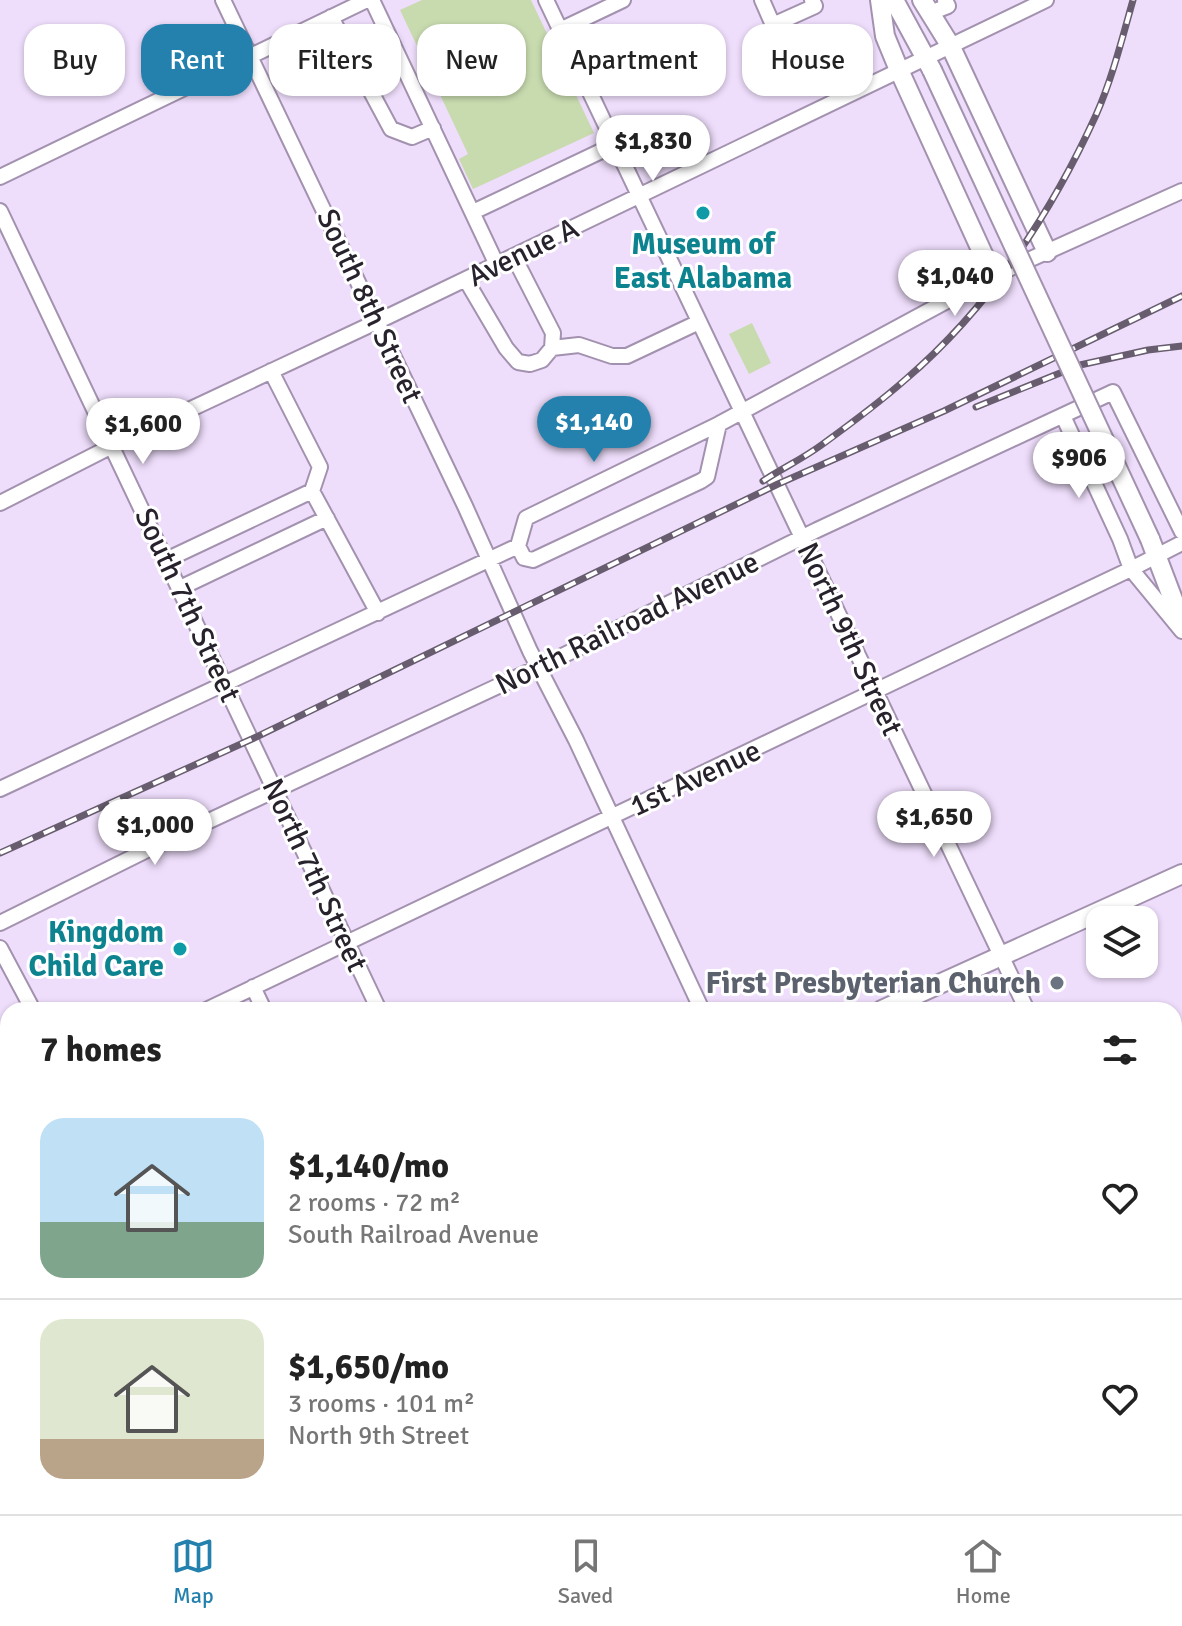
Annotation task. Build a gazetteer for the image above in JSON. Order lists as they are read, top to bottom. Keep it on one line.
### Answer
{"streets":{"street":["Avenue A","South 8th Street","South 7th Street","North Railroad Avenue","North 9th Street","1st Avenue","North 7th Street"]},"crossings":[["Avenue A","South 8th Street"],["Avenue A","South 7th Street"],["Avenue A","North 9th Street"],["South 8th Street","North Railroad Avenue"],["South 8th Street","1st Avenue"],["South 7th Street","North 7th Street"],["North Railroad Avenue","North 9th Street"],["North Railroad Avenue","North 7th Street"],["North 9th Street","1st Avenue"],["1st Avenue","North 7th Street"]],"places":["Museum of East Alabama","Kingdom Child Care","First Presbyterian Church"],"page":{"chip":["Buy","Rent","Filters","New","Apartment","House"],"price":["$1,830","$1,040","$1,140","$1,600","$906","$1,650","$1,000"],"heading":"7 homes","list":[{"name":"$1,140/mo","note":"2 rooms · 72 m² · South Railroad Avenue"},{"name":"$1,650/mo","note":"3 rooms · 101 m² · North 9th Street"}],"tabs":["Map","Saved","Home"]}}
